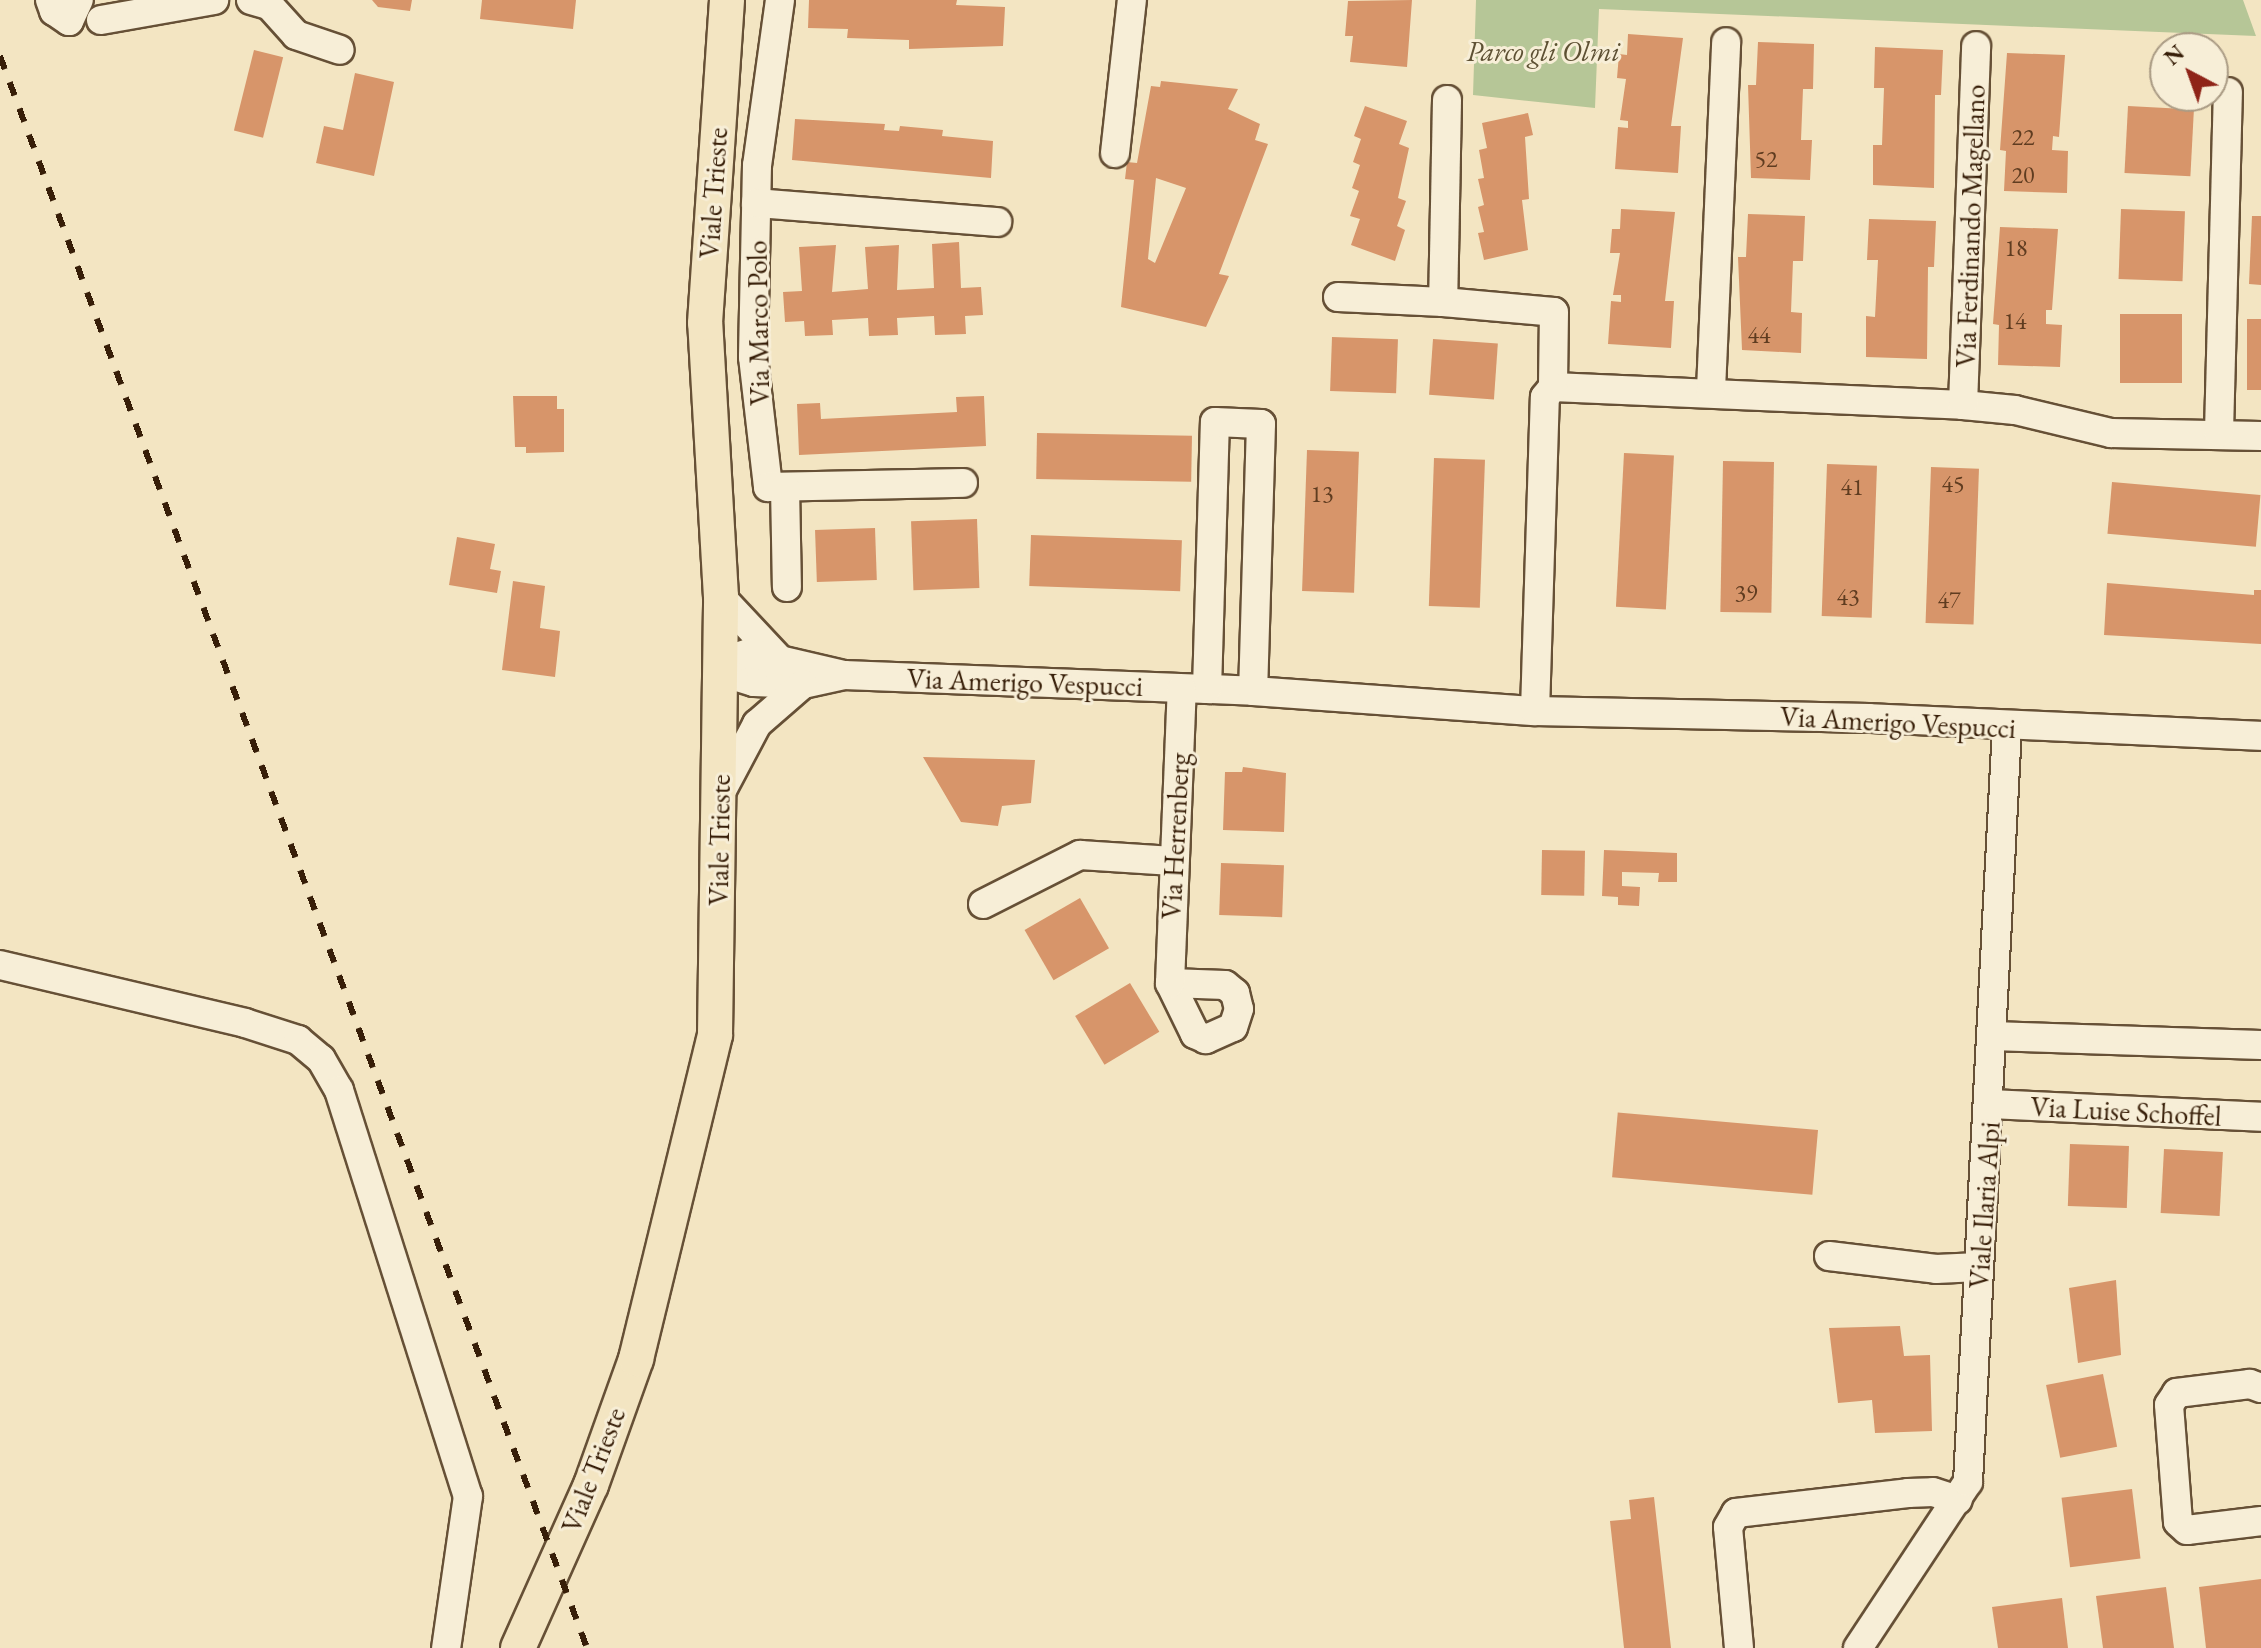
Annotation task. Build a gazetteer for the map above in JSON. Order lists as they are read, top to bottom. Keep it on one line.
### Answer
{"streets":{"main road":["Viale Trieste"],"street":["Via Ferdinando Magellano","Via Marco Polo","Via Amerigo Vespucci","Via Herrenberg","Via Luise Schoffel","Viale Ilaria Alpi"]},"crossings":[["Viale Trieste","Via Amerigo Vespucci"],["Via Amerigo Vespucci","Via Herrenberg"],["Via Amerigo Vespucci","Viale Ilaria Alpi"],["Via Luise Schoffel","Viale Ilaria Alpi"]],"parks":["Parco gli Olmi"],"house_numbers":["22","52","20","18","14","44","45","41","13","39","43","47"],"north":"top left"}
